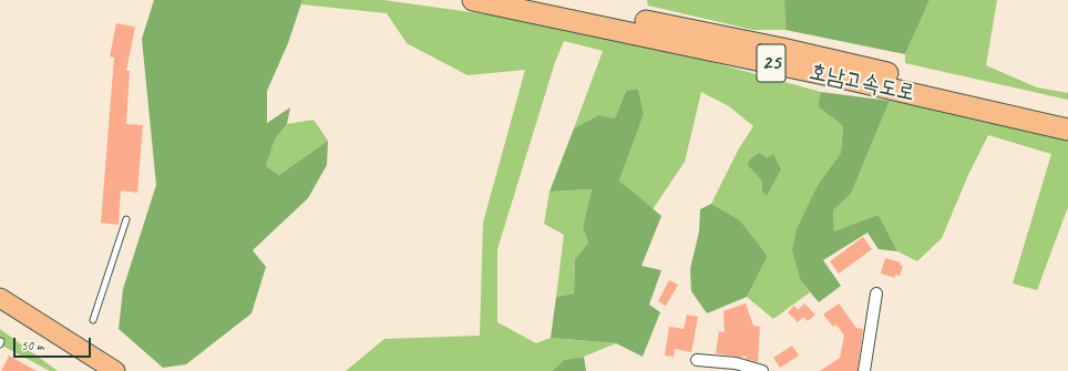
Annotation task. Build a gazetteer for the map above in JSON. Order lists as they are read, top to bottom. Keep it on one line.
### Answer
{"streets":{"highway":["25","호남고속도로"]},"scale_bar":"50 m"}
